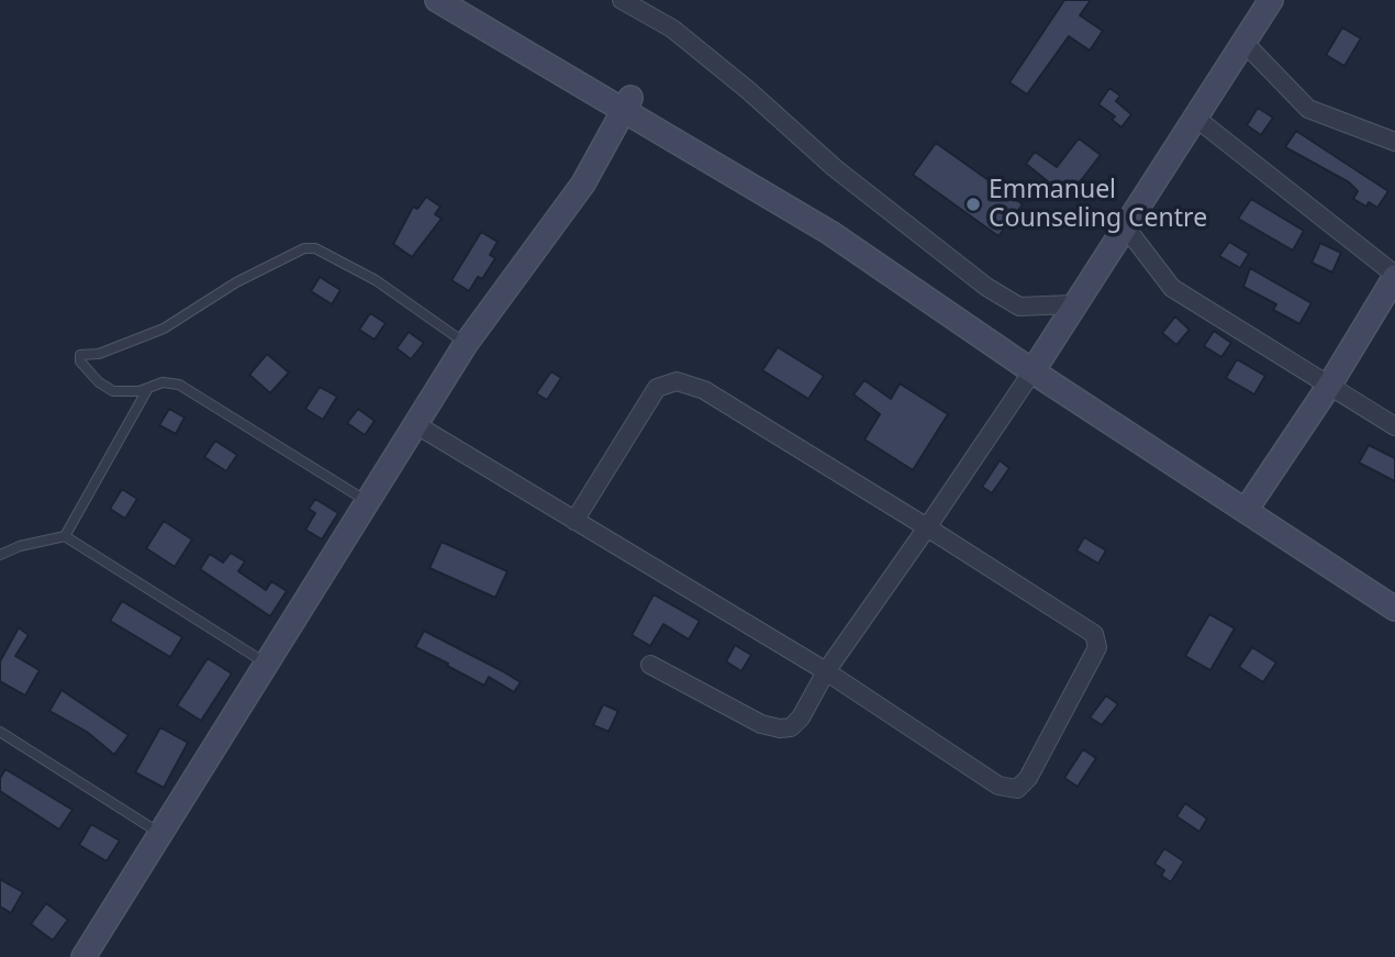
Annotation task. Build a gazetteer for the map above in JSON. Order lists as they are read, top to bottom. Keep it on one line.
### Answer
{"places":["Emmanuel Counseling Centre"]}
